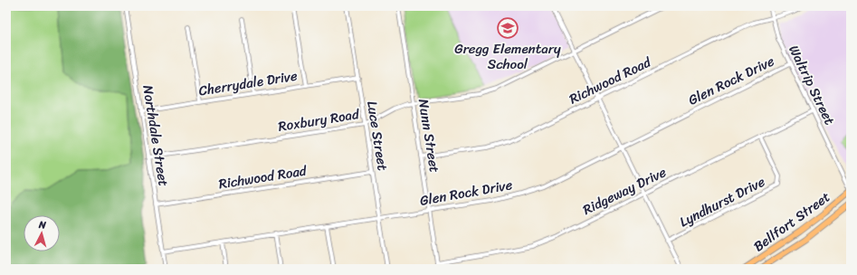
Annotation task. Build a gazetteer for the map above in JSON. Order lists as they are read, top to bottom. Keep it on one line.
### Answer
{"streets":{"main road":["Bellfort Street"],"street":["Richwood Road","Glen Rock Drive","Cherrydale Drive","Waltrip Street","Roxbury Road","Northdale Street","Luce Street","Nunn Street","Ridgeway Drive","Lyndhurst Drive"]},"crossings":[["Richwood Road","Waltrip Street"],["Richwood Road","Northdale Street"],["Richwood Road","Luce Street"],["Richwood Road","Nunn Street"],["Glen Rock Drive","Waltrip Street"],["Glen Rock Drive","Northdale Street"],["Glen Rock Drive","Luce Street"],["Glen Rock Drive","Nunn Street"],["Cherrydale Drive","Northdale Street"],["Cherrydale Drive","Luce Street"],["Waltrip Street","Ridgeway Drive"],["Waltrip Street","Bellfort Street"],["Roxbury Road","Northdale Street"],["Roxbury Road","Luce Street"],["Roxbury Road","Nunn Street"],["Nunn Street","Ridgeway Drive"],["Ridgeway Drive","Lyndhurst Drive"]],"places":{"school or university":["Gregg Elementary School"]},"north":"top"}
